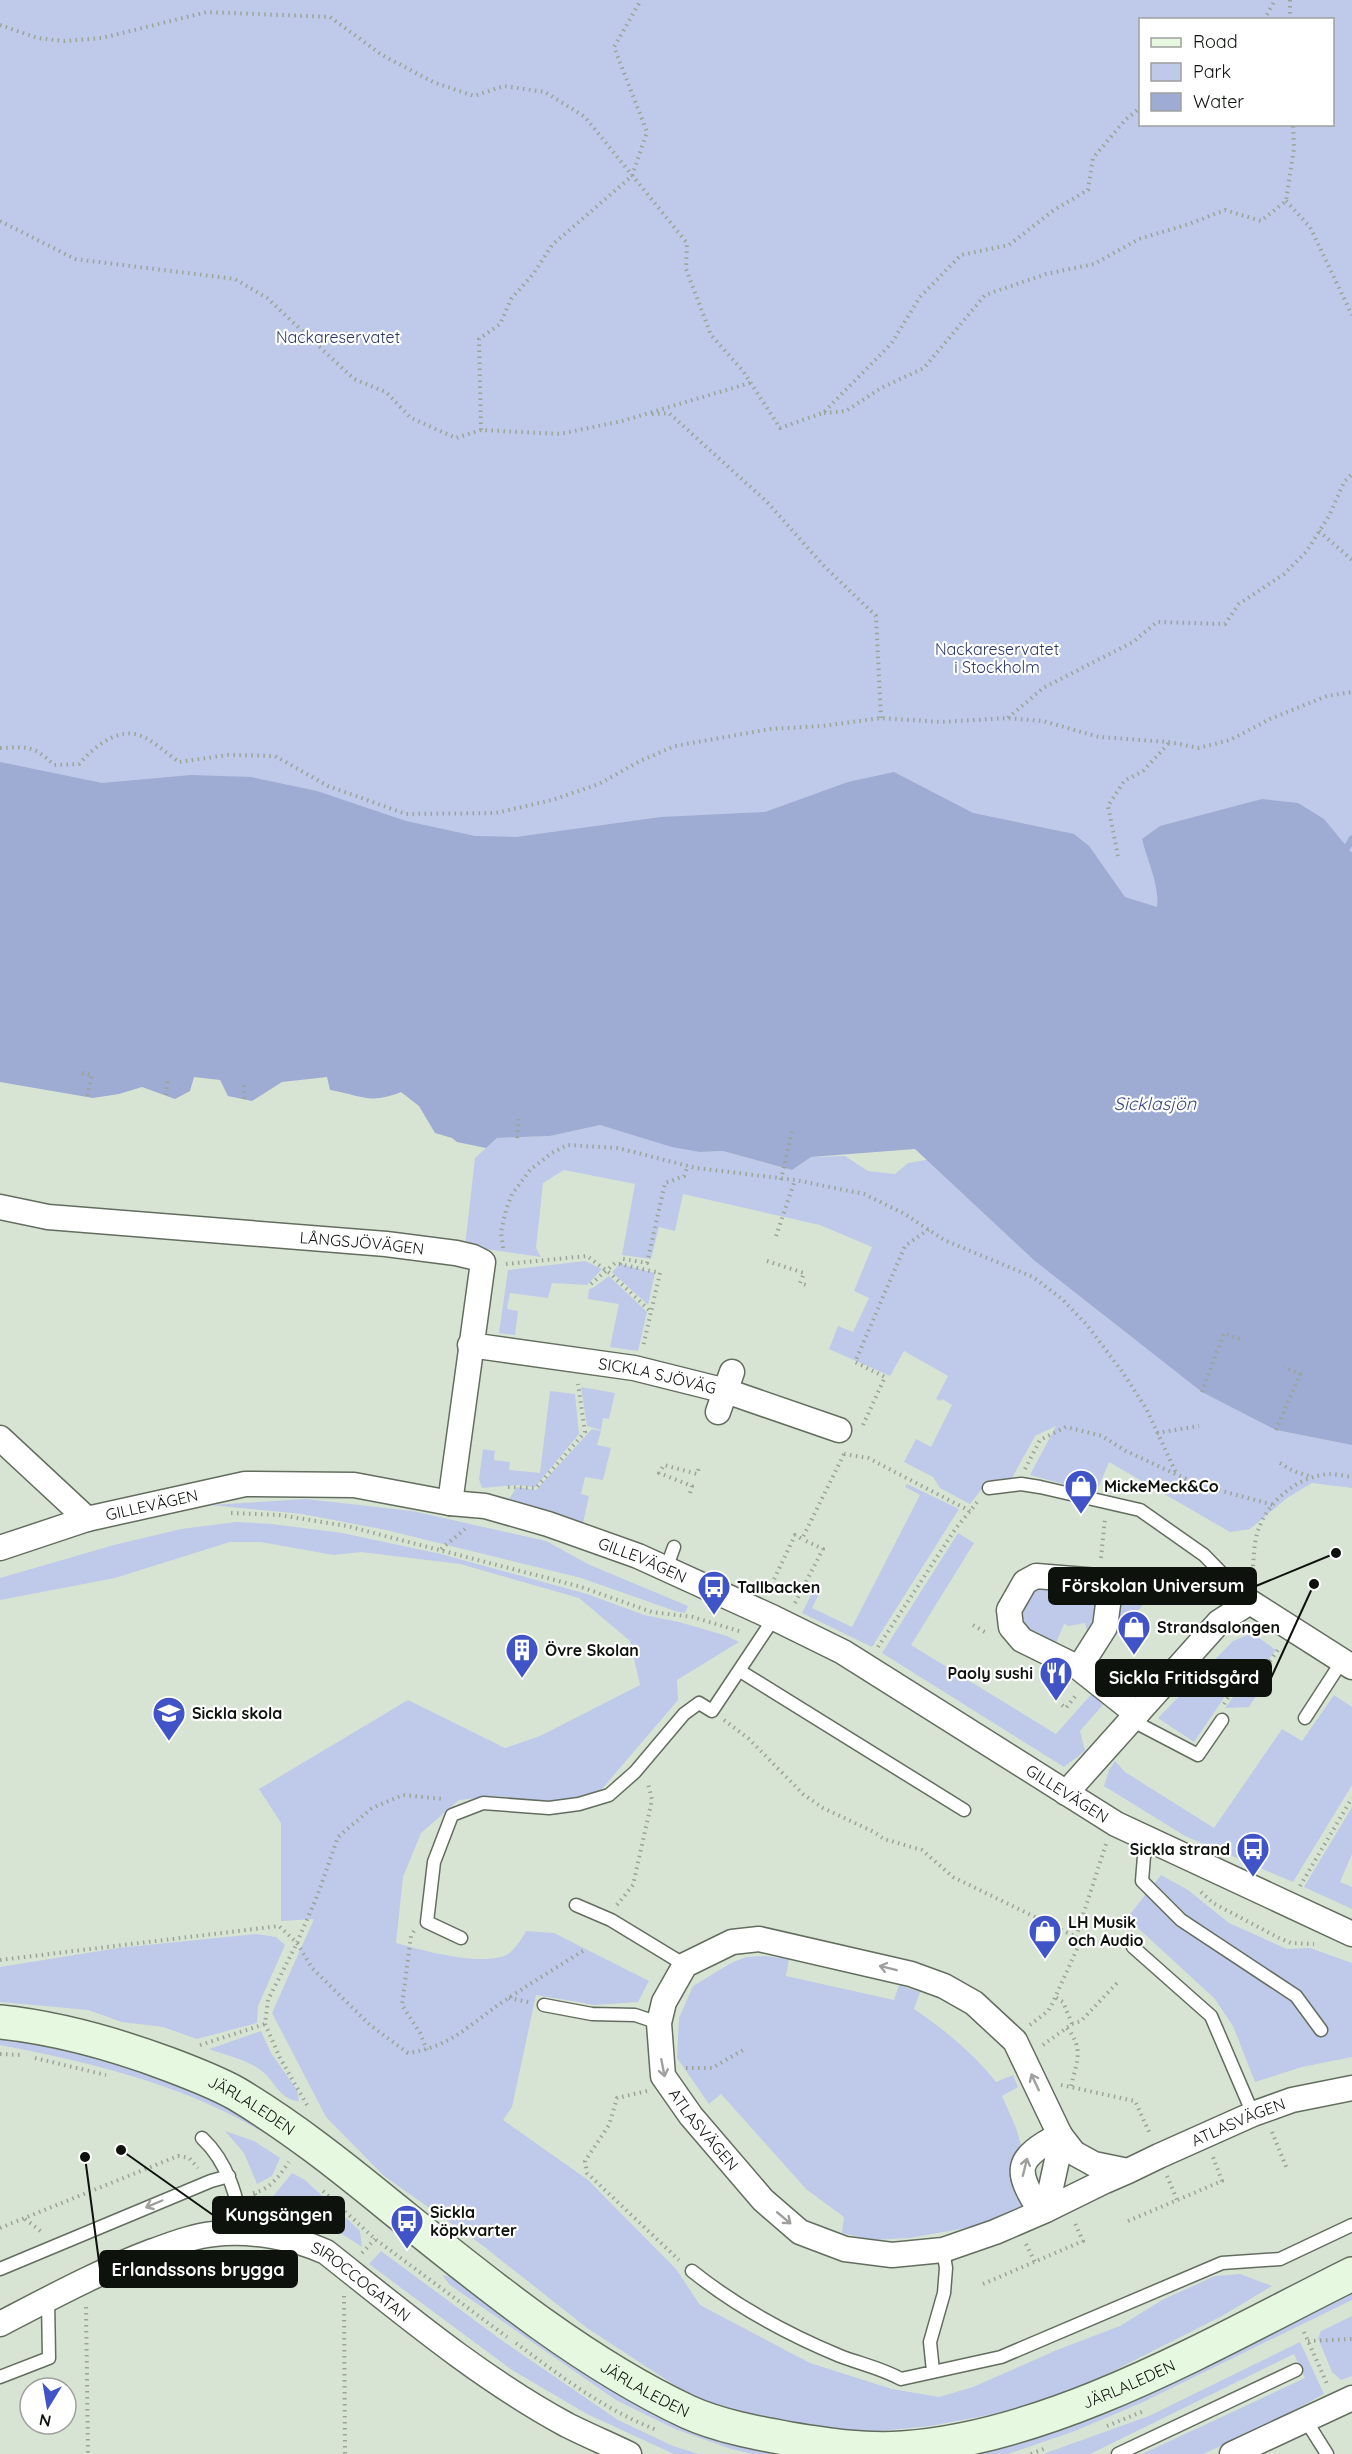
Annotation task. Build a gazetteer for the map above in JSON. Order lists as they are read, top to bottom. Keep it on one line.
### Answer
{"streets":{"main road":["JÄRLALEDEN"],"street":["LÅNGSJÖVÄGEN","SICKLA SJÖVÄG","GILLEVÄGEN","ATLASVÄGEN","SIROCCOGATAN"]},"crossings":[["LÅNGSJÖVÄGEN","SICKLA SJÖVÄG"],["LÅNGSJÖVÄGEN","GILLEVÄGEN"]],"one_way":["ATLASVÄGEN"],"water":["Sicklasjön"],"parks":["Nackareservatet","Nackareservatet i Stockholm"],"places":{"shop":["MickeMeck&Co","Strandsalongen","LH Musik och Audio"],"other":["Förskolan Universum","Sickla Fritidsgård","Kungsängen","Erlandssons brygga"],"bus stop":["Tallbacken","Sickla strand","Sickla köpkvarter"],"building":["Övre Skolan"],"restaurant":["Paoly sushi"],"school or university":["Sickla skola"]},"legend":["Road","Park","Water"],"north":"bottom"}
